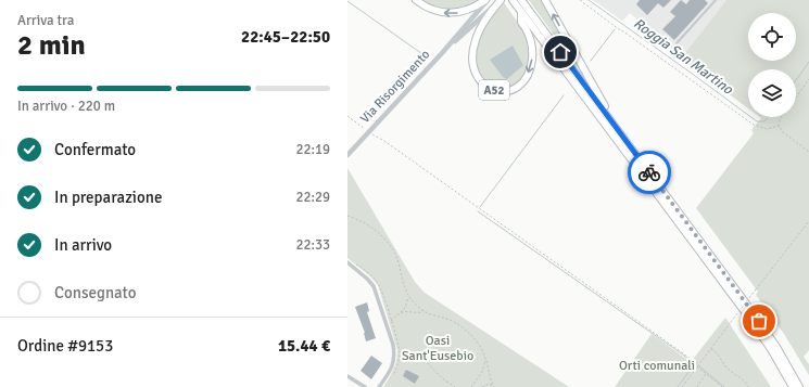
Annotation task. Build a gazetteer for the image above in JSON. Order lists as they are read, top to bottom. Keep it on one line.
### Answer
{"streets":{"highway":["A52"],"street":["Via Risorgimento"]},"crossings":[["Via Risorgimento","A52"]],"water":["Roggia San Martino"],"parks":["Oasi Sant'Eusebio","Orti comunali"],"page":{"heading":["2 min","Arriva tra","22:45–22:50"],"panel":["Ordine #9153","15.44 €"],"bar":"In arrivo · 220 m","list":[["Confermato","22:19"],["In preparazione","22:29"],["In arrivo","22:33"],"Consegnato"]}}
